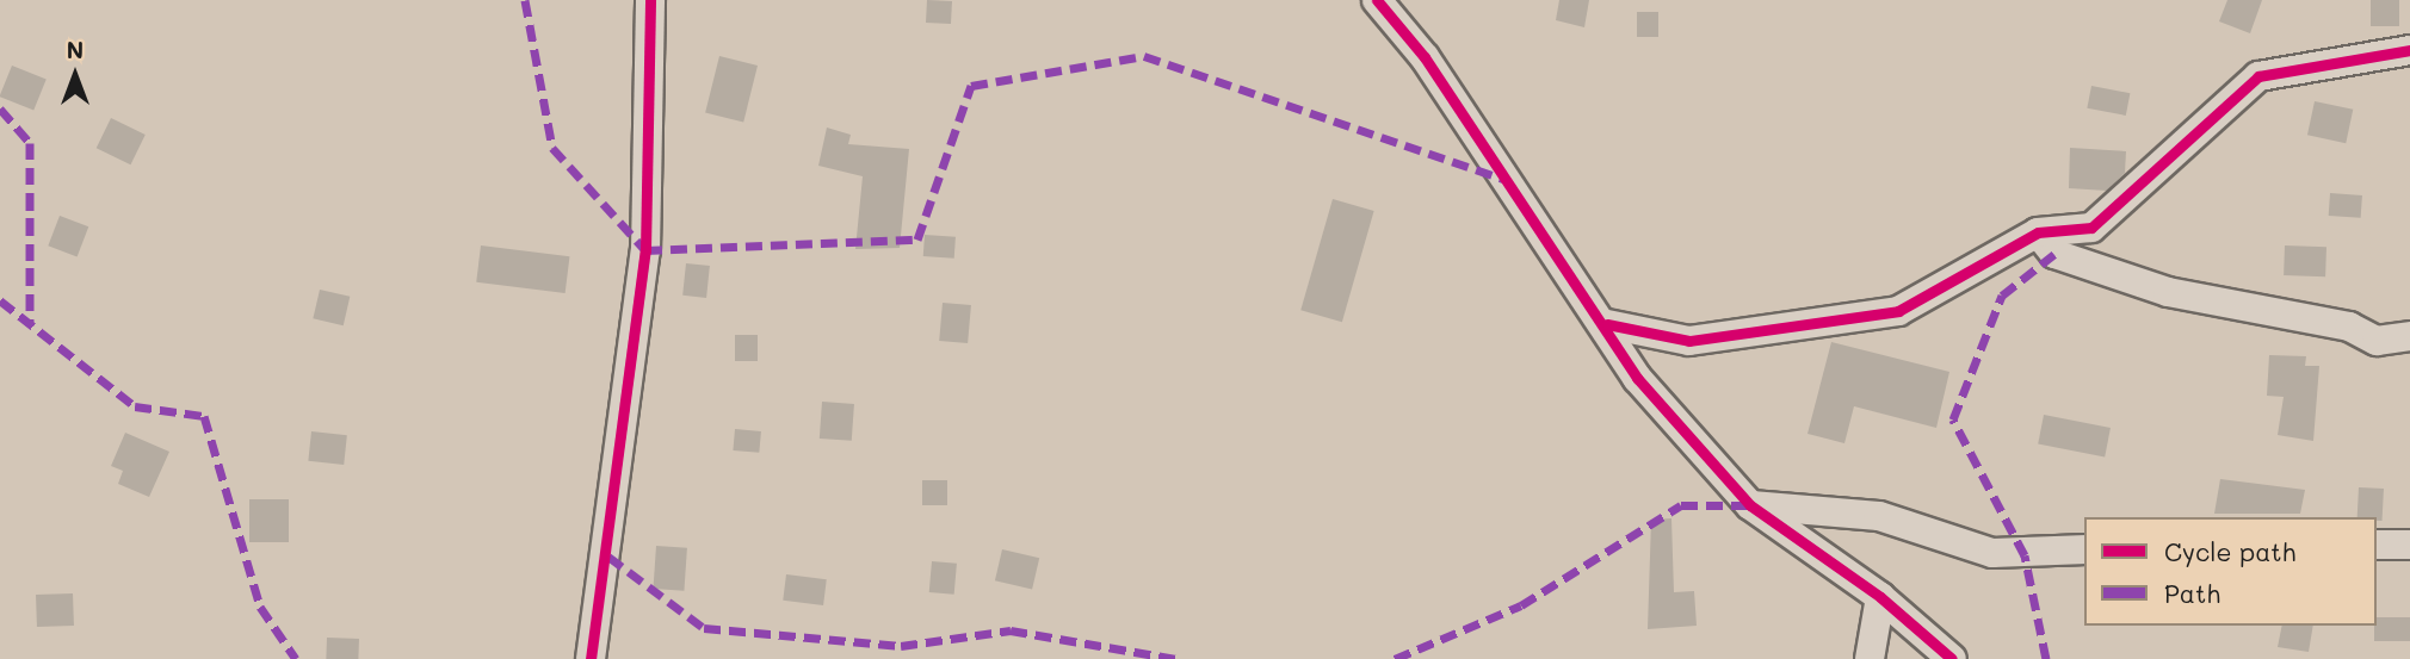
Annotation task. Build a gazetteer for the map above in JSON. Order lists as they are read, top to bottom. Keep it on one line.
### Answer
{"legend":["Cycle path","Path"],"north":"top"}
